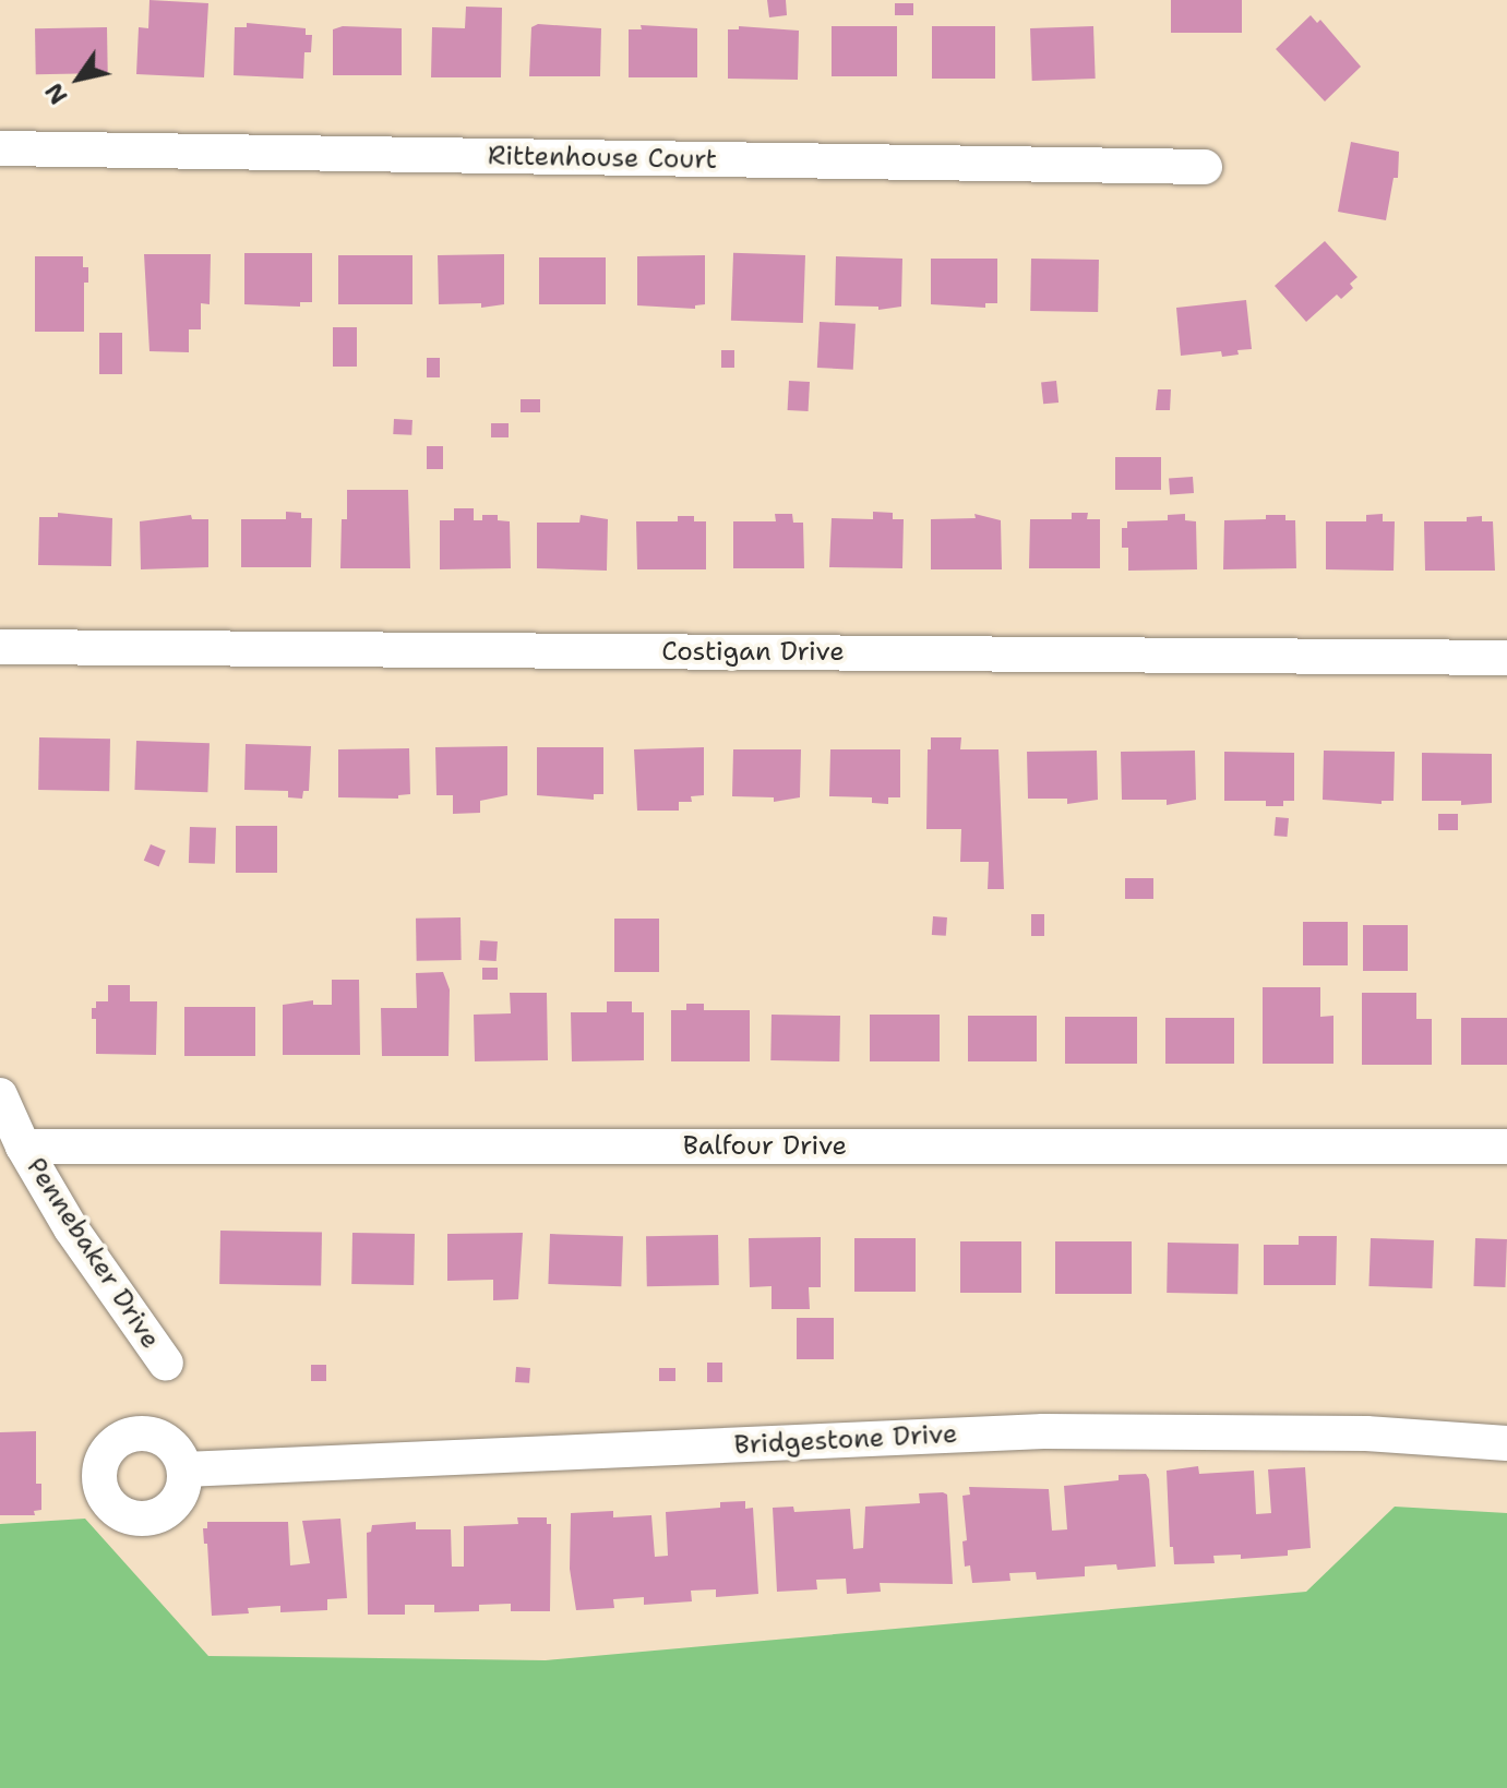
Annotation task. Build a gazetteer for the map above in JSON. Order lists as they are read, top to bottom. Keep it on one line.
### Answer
{"streets":{"street":["Rittenhouse Court","Costigan Drive","Balfour Drive","Pennebaker Drive","Bridgestone Drive"]},"crossings":[["Balfour Drive","Pennebaker Drive"]],"north":"bottom left"}
